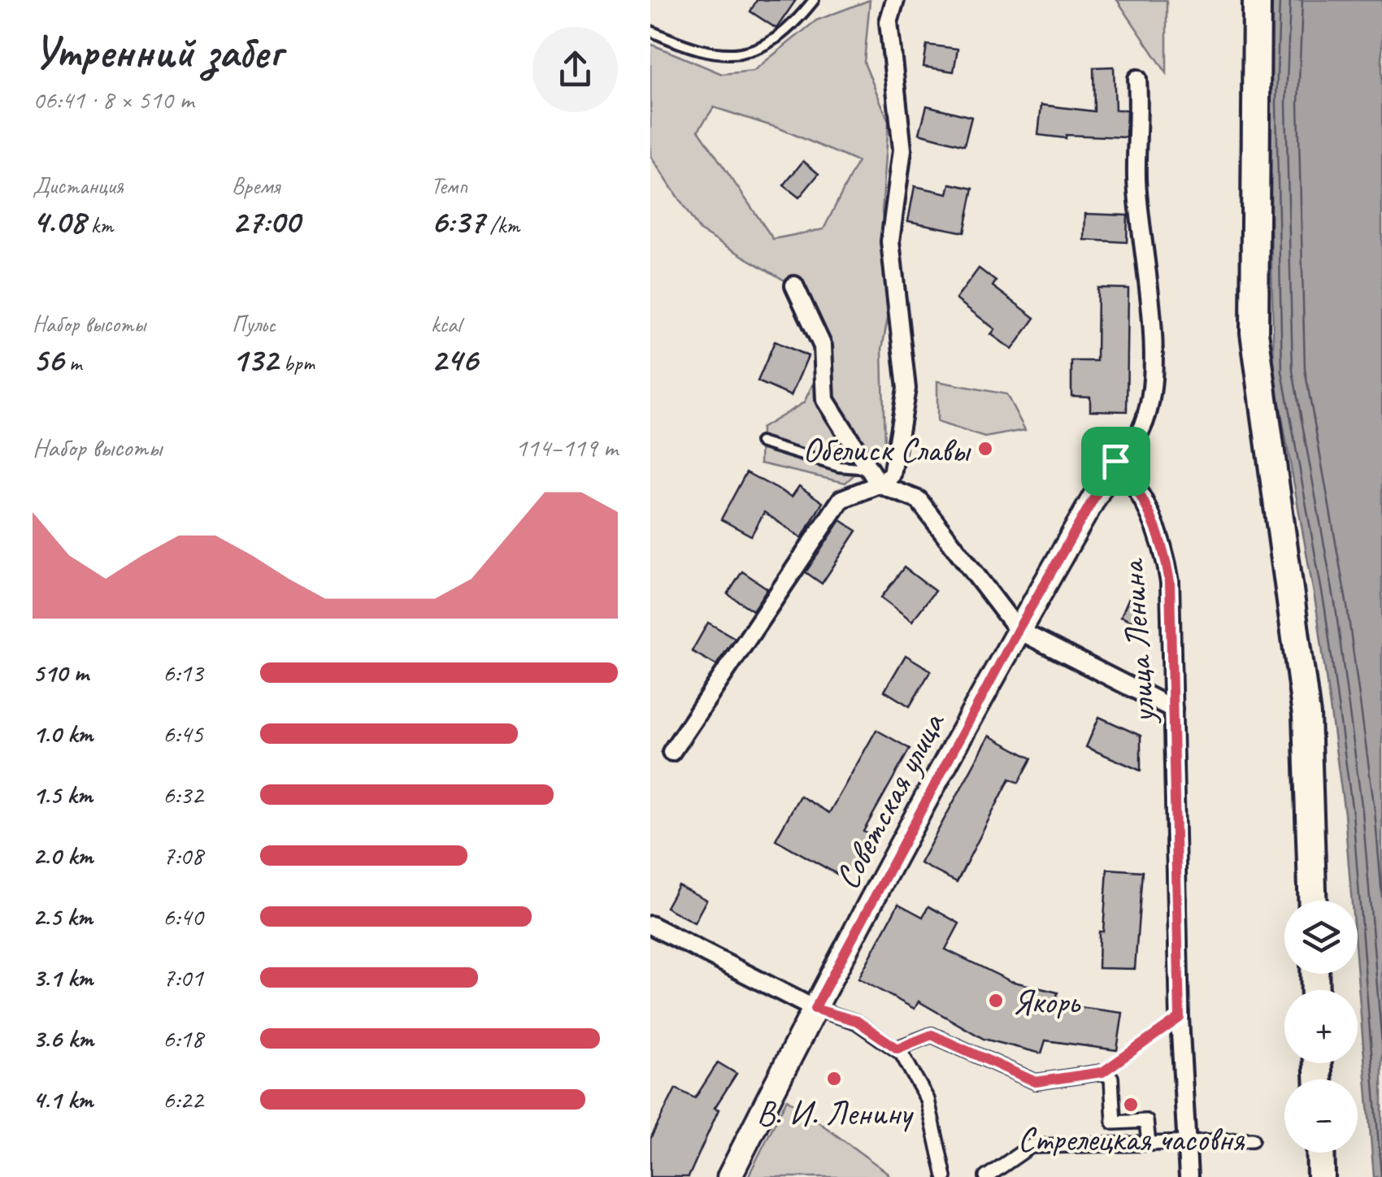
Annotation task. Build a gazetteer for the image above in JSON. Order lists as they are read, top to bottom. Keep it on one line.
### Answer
{"streets":{"street":["улица Ленина","Советская улица"]},"crossings":[["улица Ленина","Советская улица"]],"places":["Обелиск Славы","Якорь","В. И. Ленину","Стрелецкая часовня"],"page":{"heading":["Утренний забег","06:41 · 8 × 510 m"],"stats":[["Дистанция","4.08 km"],["Время","27:00"],["Темп","6:37 /km"],["Набор высоты","56 m"],["Пульс","132 bpm"],["kcal","246"]],"chart":["Набор высоты","114–119 m"],"list":[{"name":"510 m","note":"6:13"},{"name":"1.0 km","note":"6:45"},{"name":"1.5 km","note":"6:32"},{"name":"2.0 km","note":"7:08"},{"name":"2.5 km","note":"6:40"},{"name":"3.1 km","note":"7:01"},{"name":"3.6 km","note":"6:18"},{"name":"4.1 km","note":"6:22"}],"map_buttons":["+","−"]}}
